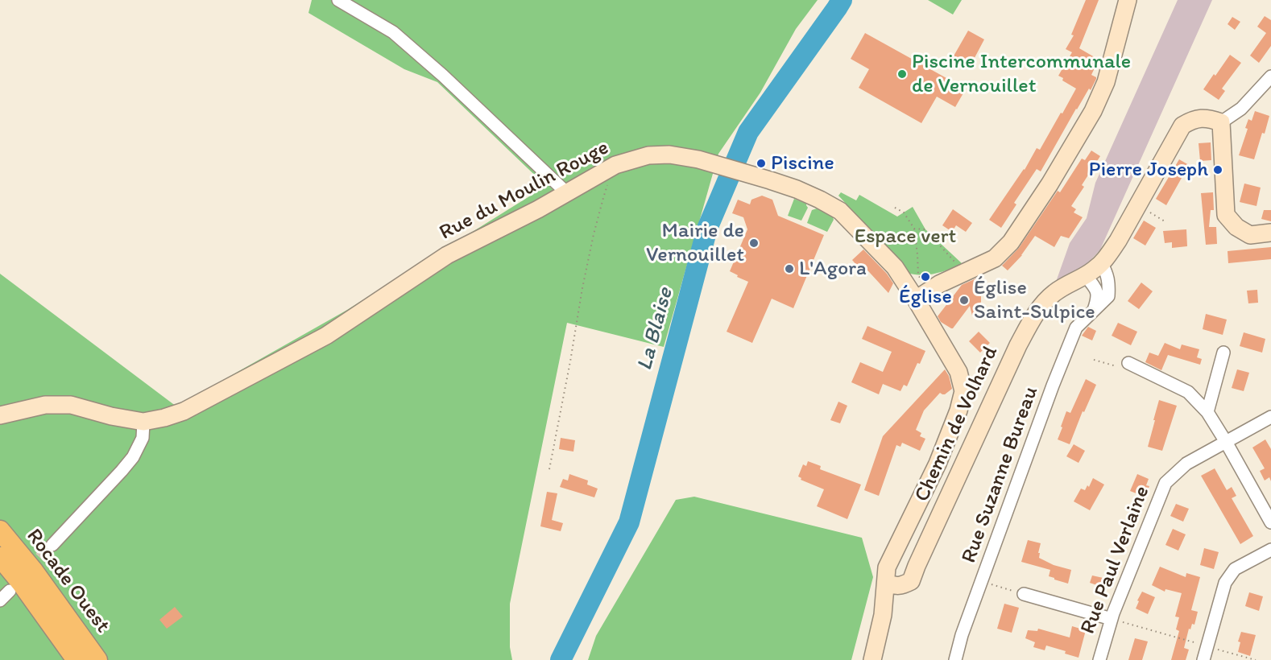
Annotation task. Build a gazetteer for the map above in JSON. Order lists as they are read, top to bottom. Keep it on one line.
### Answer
{"streets":{"main road":["Rocade Ouest"],"street":["Rue du Moulin Rouge","Chemin de Volhard","Rue Suzanne Bureau","Rue Paul Verlaine"]},"crossings":[["Rue du Moulin Rouge","Chemin de Volhard"],["Chemin de Volhard","Rue Suzanne Bureau"]],"water":["La Blaise"],"parks":["Espace vert"],"places":["Piscine Intercommunale de Vernouillet","Piscine","Pierre Joseph","Mairie de Vernouillet","L'Agora","Église","Église Saint-Sulpice"]}
